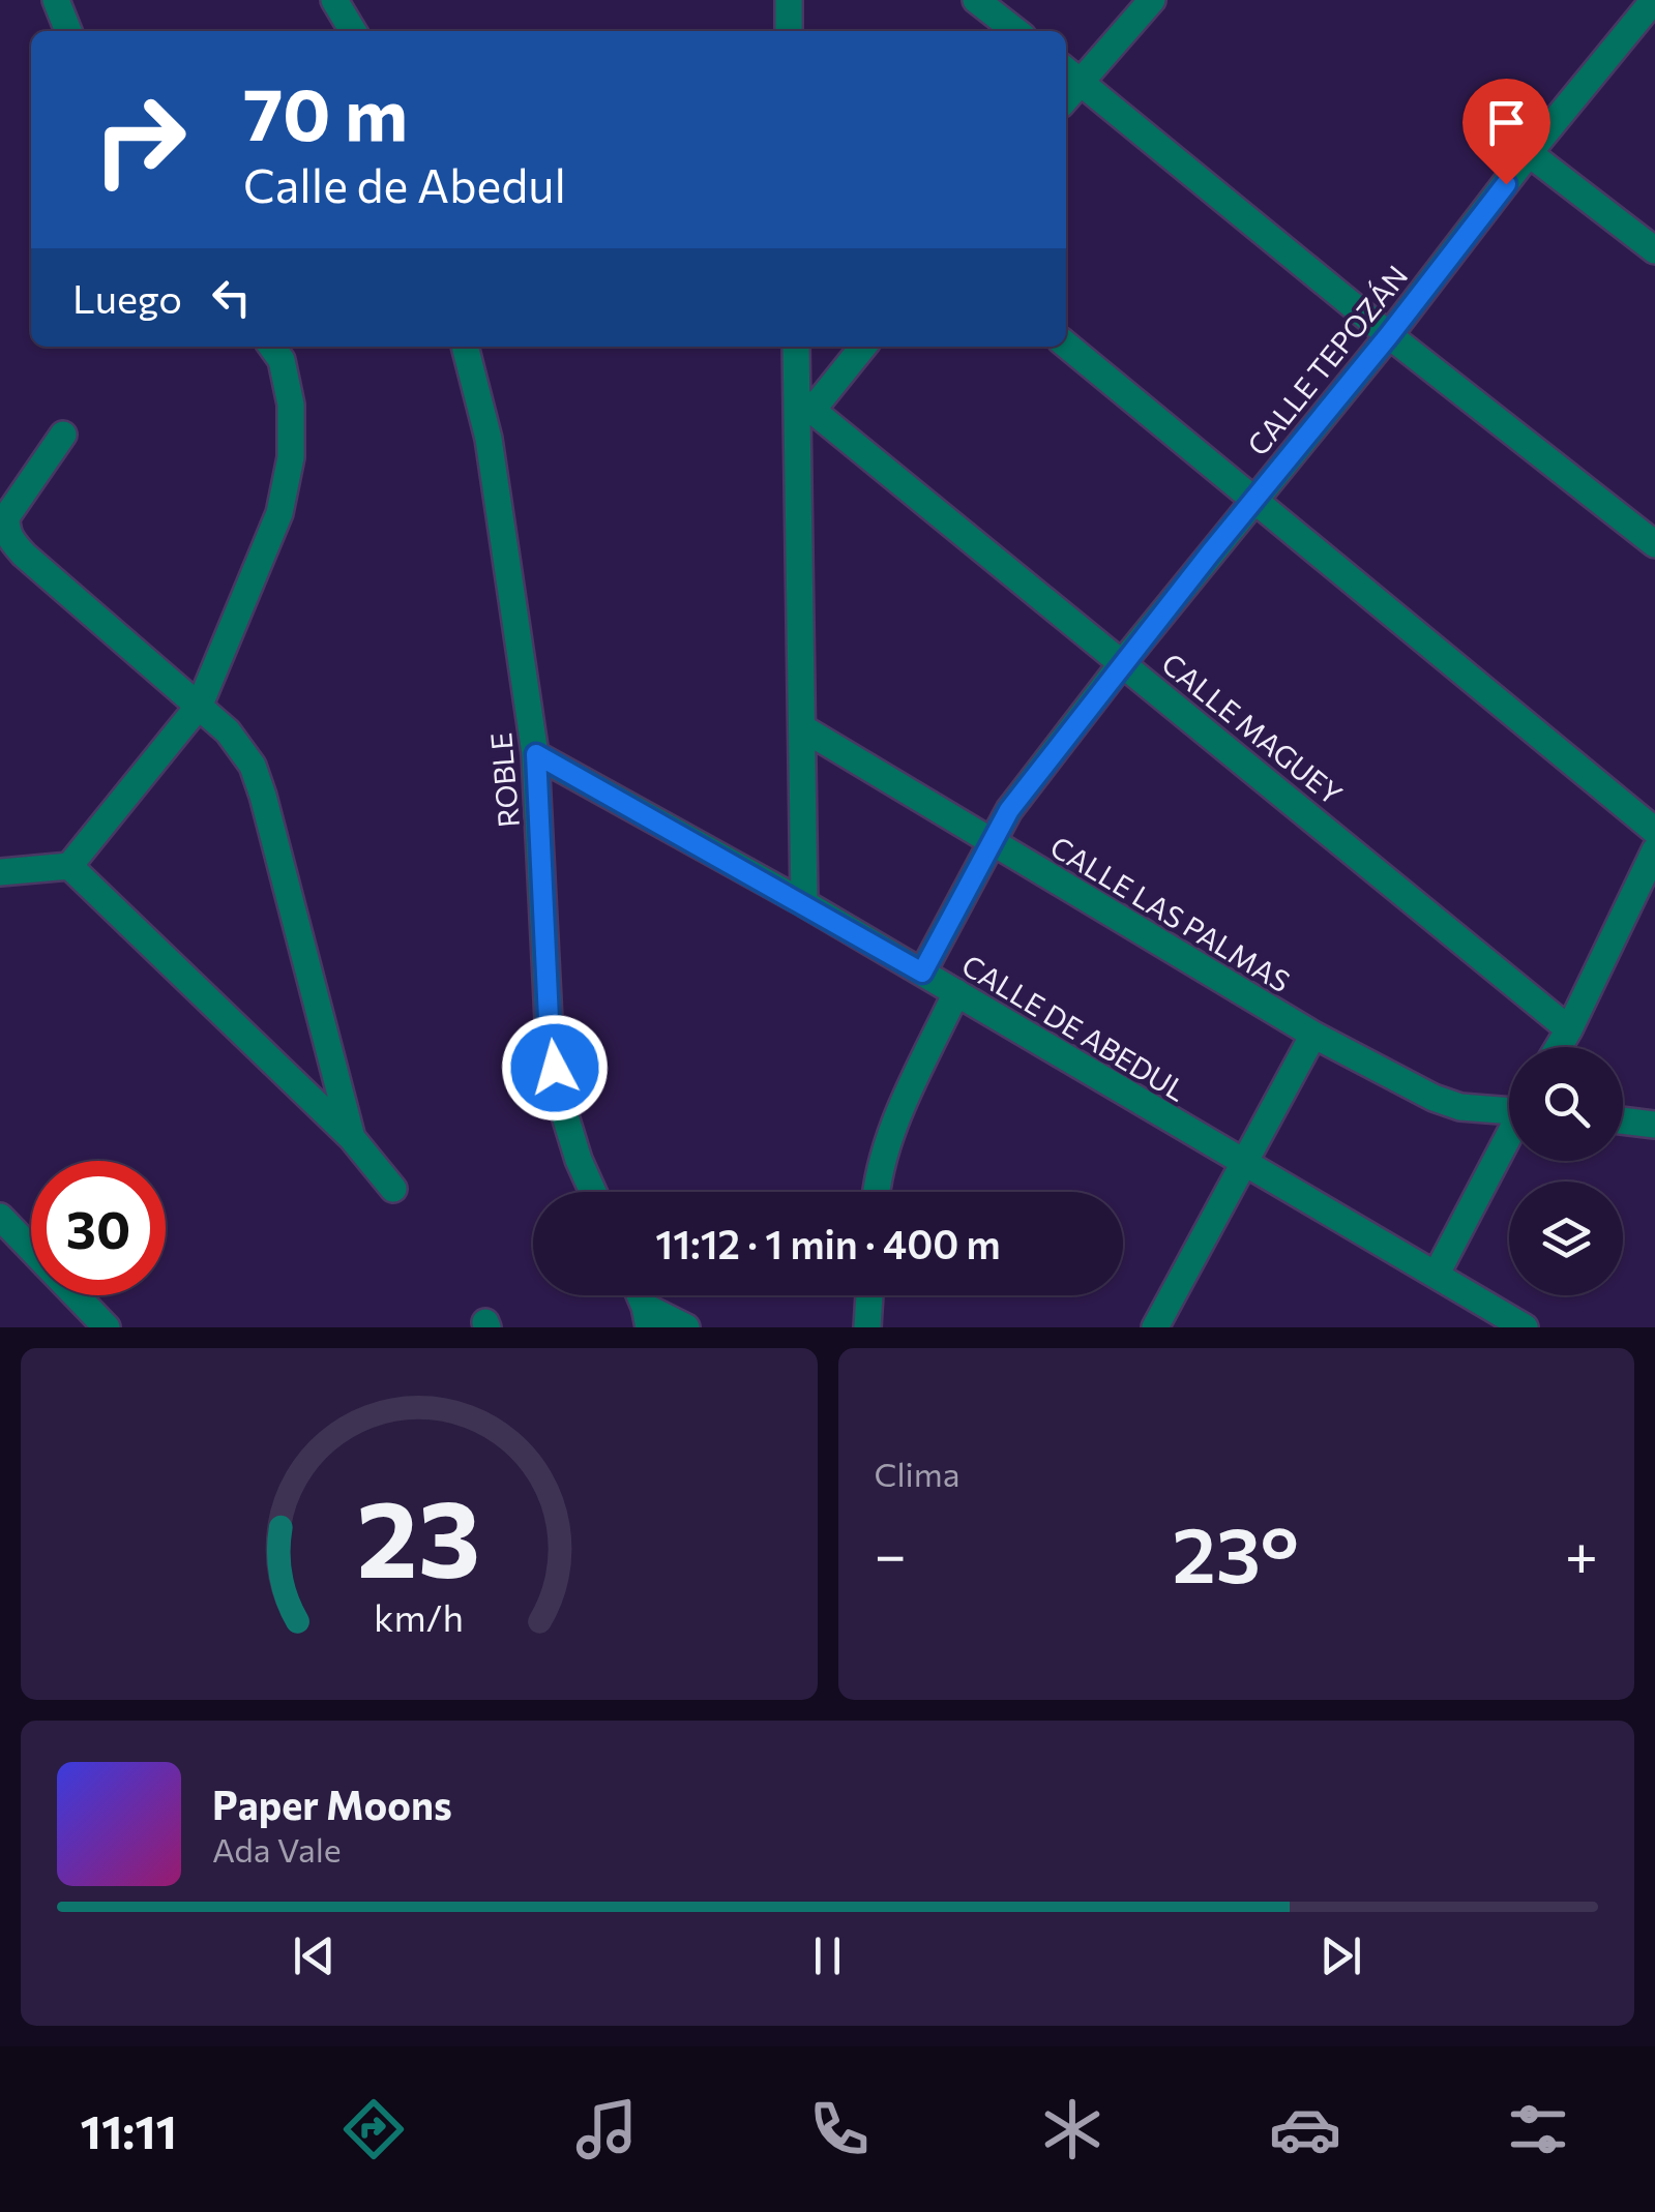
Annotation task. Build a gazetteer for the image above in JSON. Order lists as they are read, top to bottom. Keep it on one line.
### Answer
{"streets":{"street":["CALLE TEPOZÁN","CALLE MAGUEY","ROBLE","CALLE LAS PALMAS","CALLE DE ABEDUL"]},"crossings":[["CALLE TEPOZÁN","CALLE MAGUEY"],["CALLE TEPOZÁN","CALLE LAS PALMAS"],["CALLE TEPOZÁN","CALLE DE ABEDUL"],["ROBLE","CALLE DE ABEDUL"]],"page":{"turn":["70 m","Calle de Abedul"],"then":"Luego","limit":"30","trip":"11:12 · 1 min · 400 m","tile":"Clima","heat":["−","23°","+"],"song":["Paper Moons","Ada Vale"],"tabs":"11:11","gauge":["23","km/h"]}}
